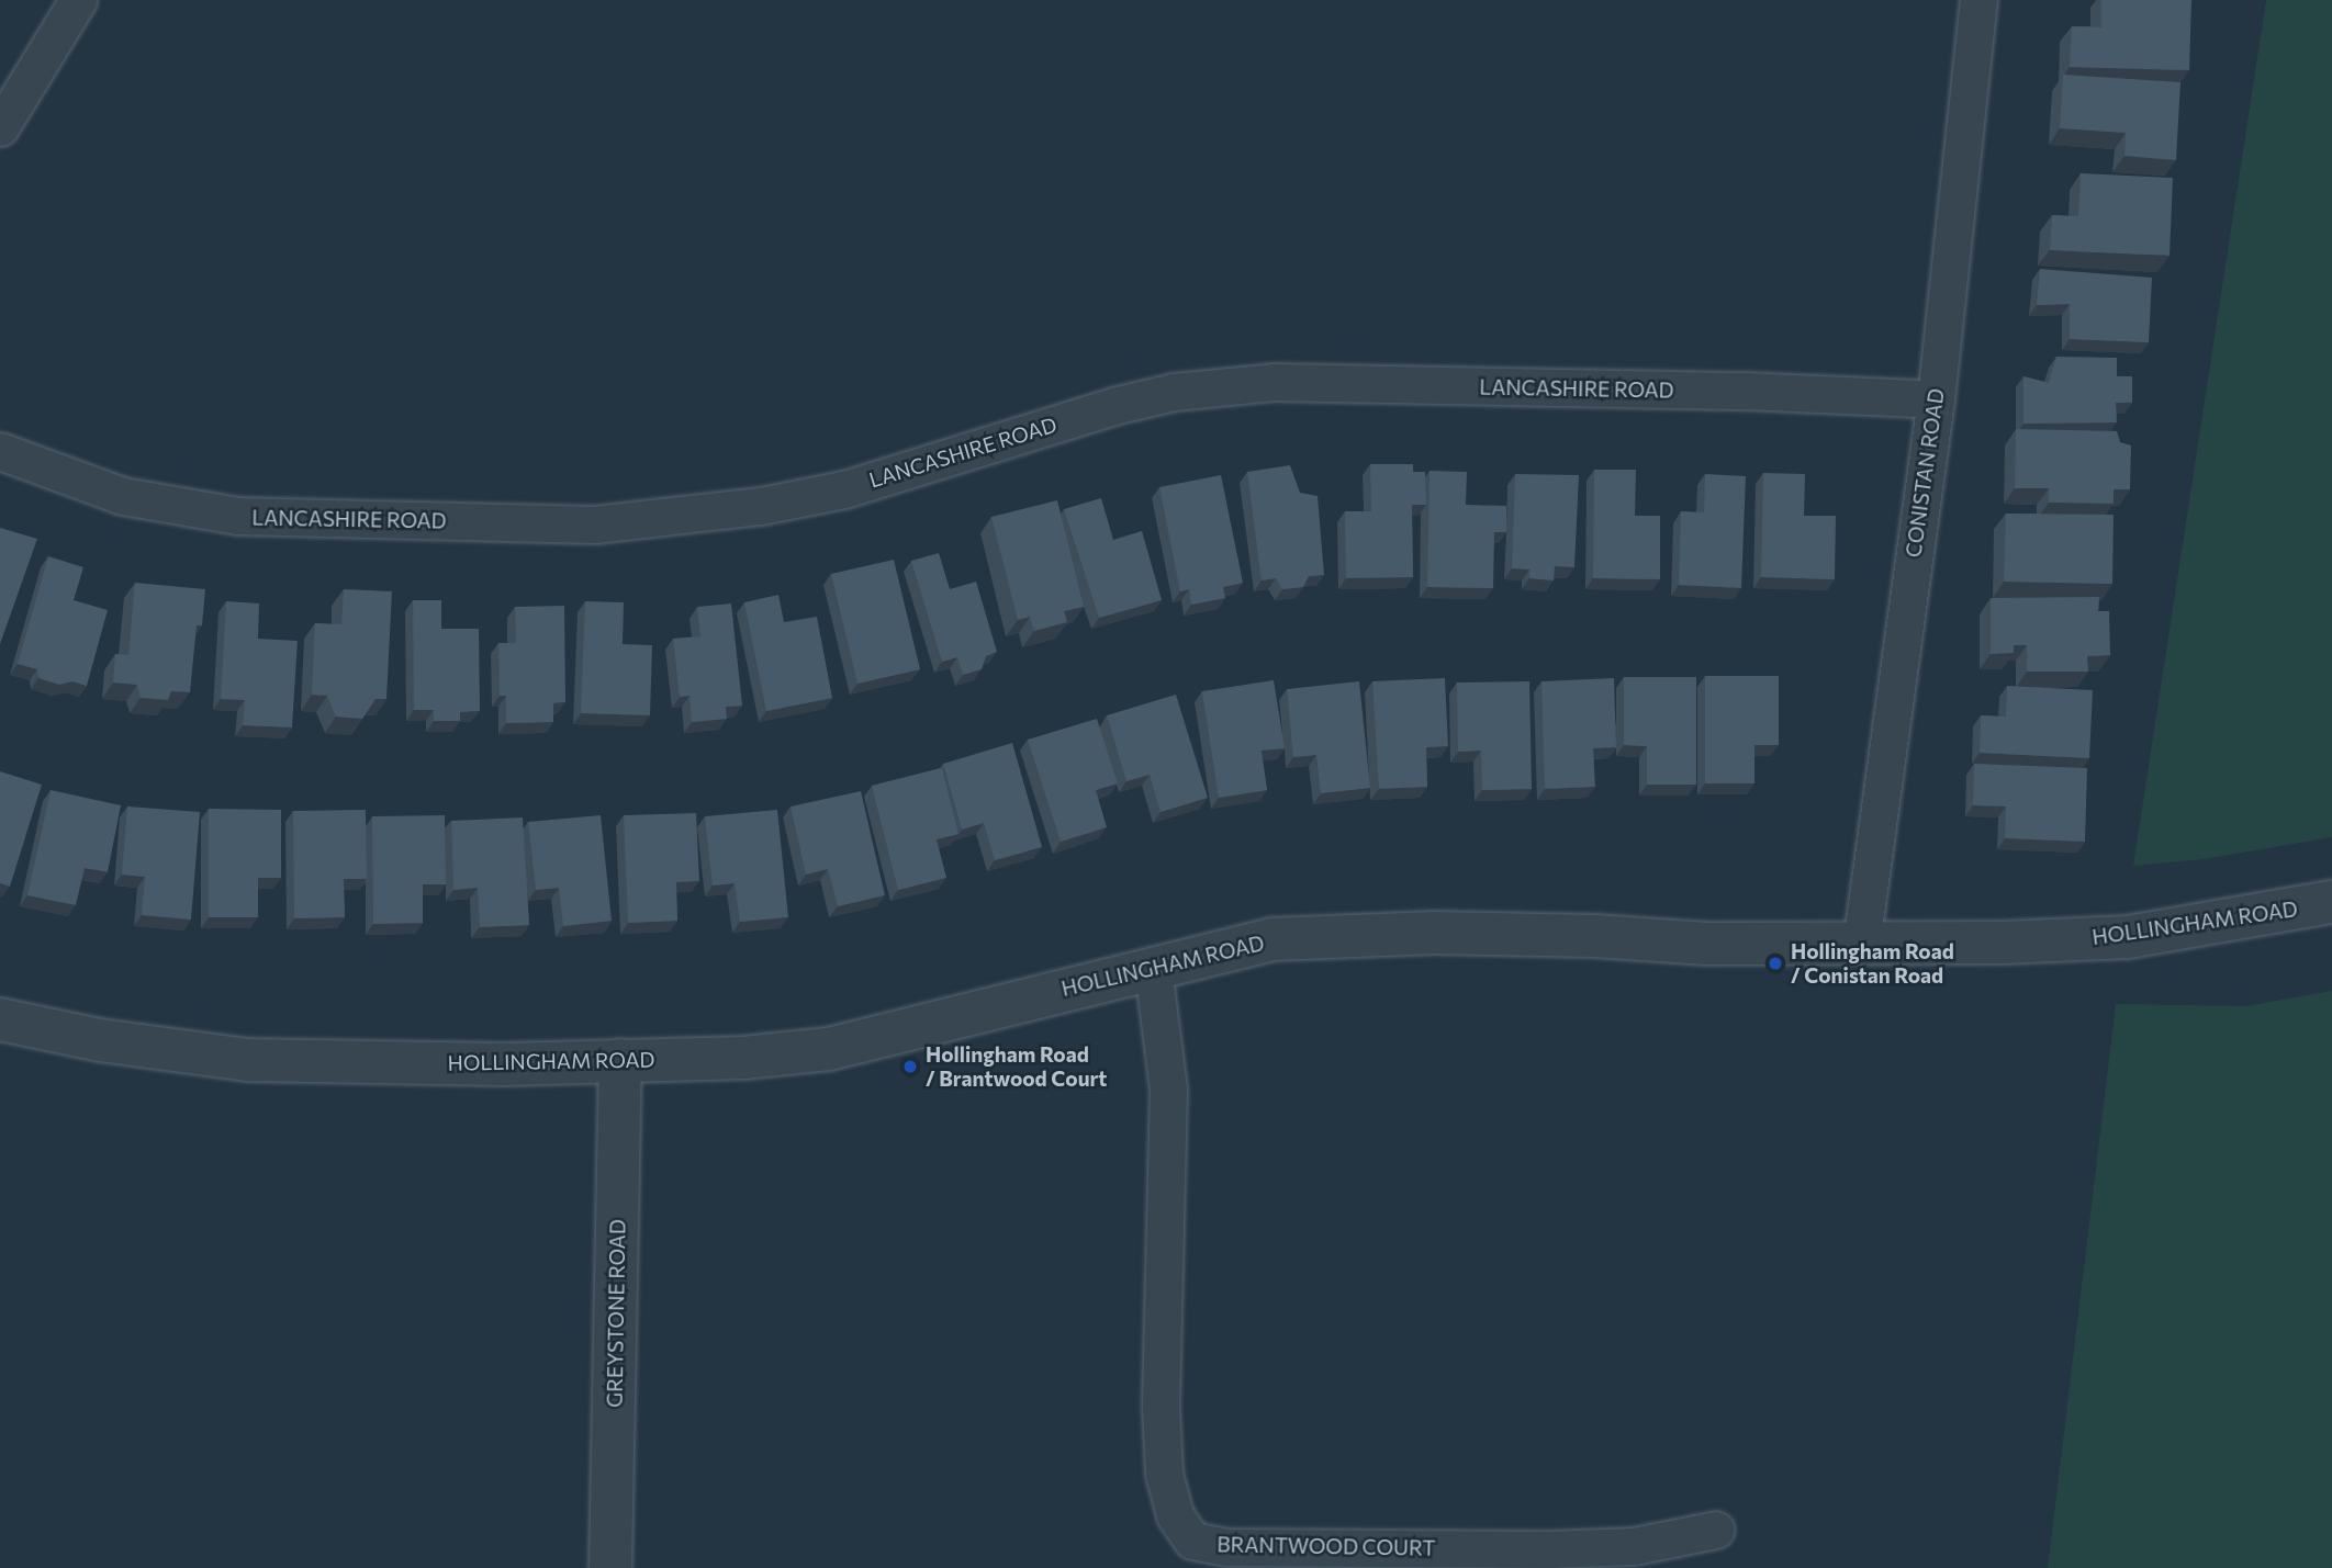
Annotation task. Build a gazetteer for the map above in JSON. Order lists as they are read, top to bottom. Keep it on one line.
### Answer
{"streets":{"street":["LANCASHIRE ROAD","CONISTAN ROAD","HOLLINGHAM ROAD","GREYSTONE ROAD","BRANTWOOD COURT"]},"crossings":[["LANCASHIRE ROAD","CONISTAN ROAD"],["CONISTAN ROAD","HOLLINGHAM ROAD"],["HOLLINGHAM ROAD","GREYSTONE ROAD"],["HOLLINGHAM ROAD","BRANTWOOD COURT"]],"places":["Hollingham Road / Conistan Road","Hollingham Road / Brantwood Court"]}
